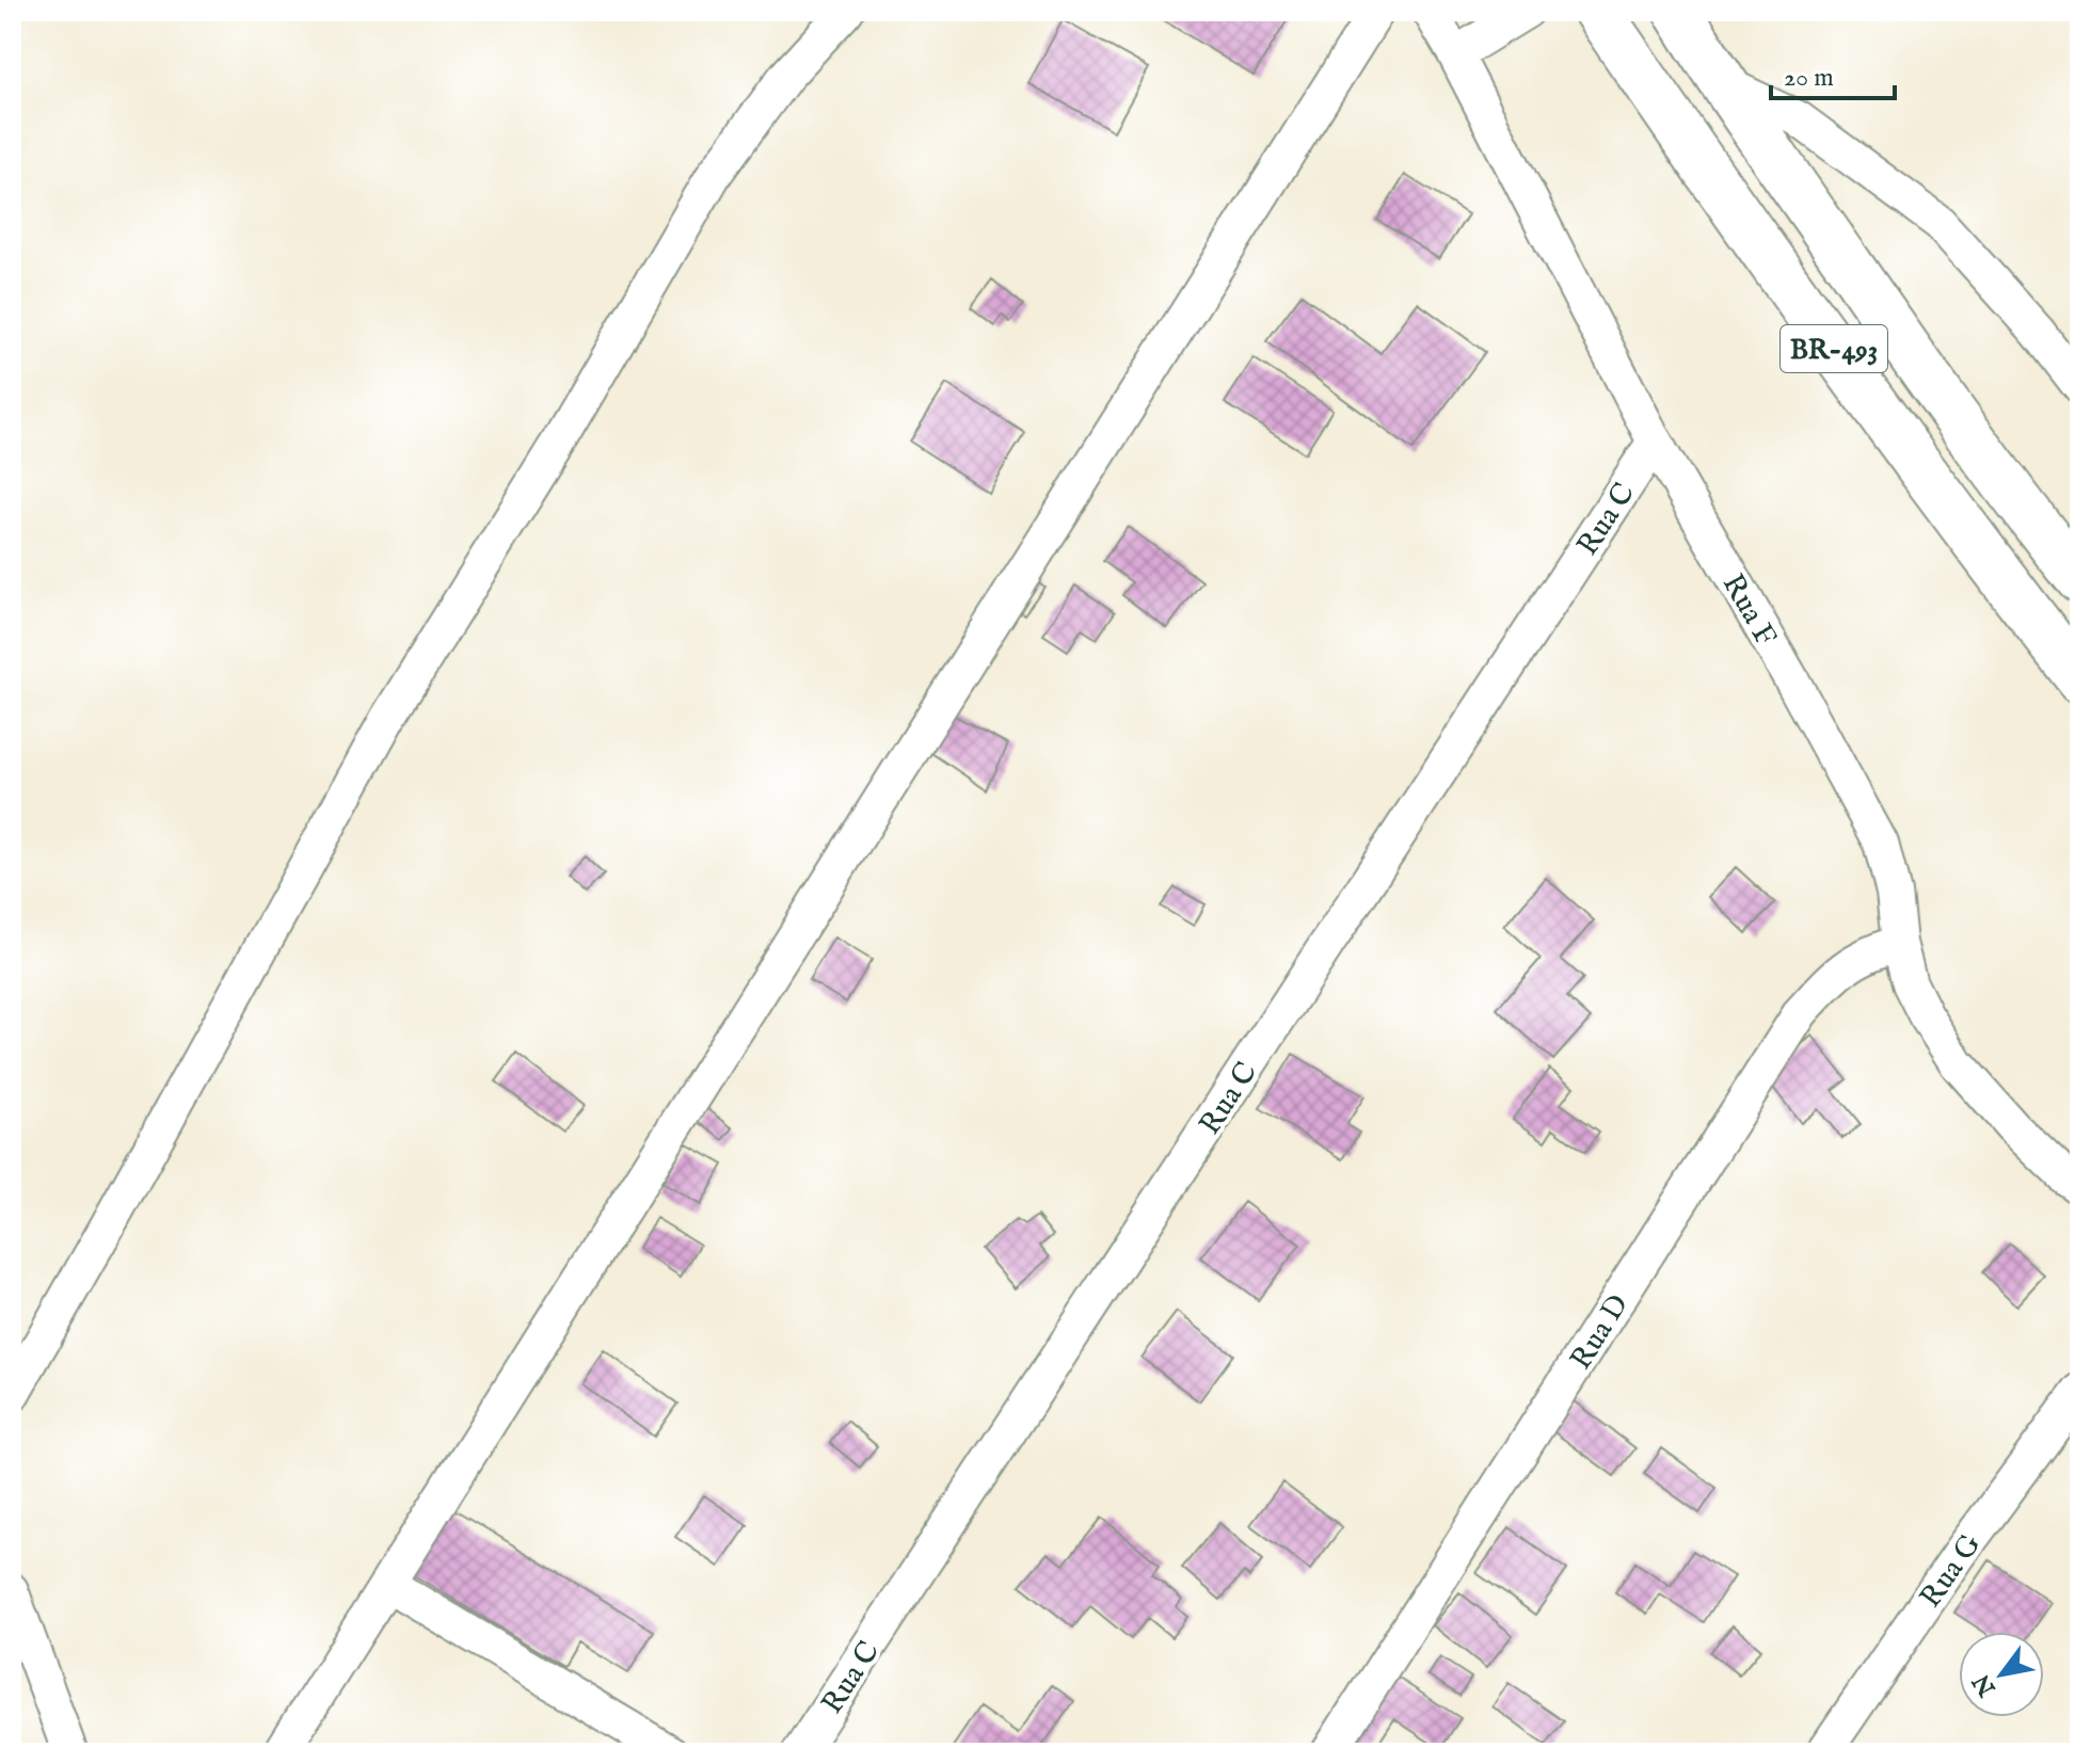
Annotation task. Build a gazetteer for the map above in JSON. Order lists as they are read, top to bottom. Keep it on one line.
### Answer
{"streets":{"highway":["BR-493"],"street":["Rua C","Rua F","Rua D","Rua G"]},"crossings":[["Rua C","Rua F"],["Rua F","Rua D"]],"scale_bar":"20 m","north":"bottom left"}
